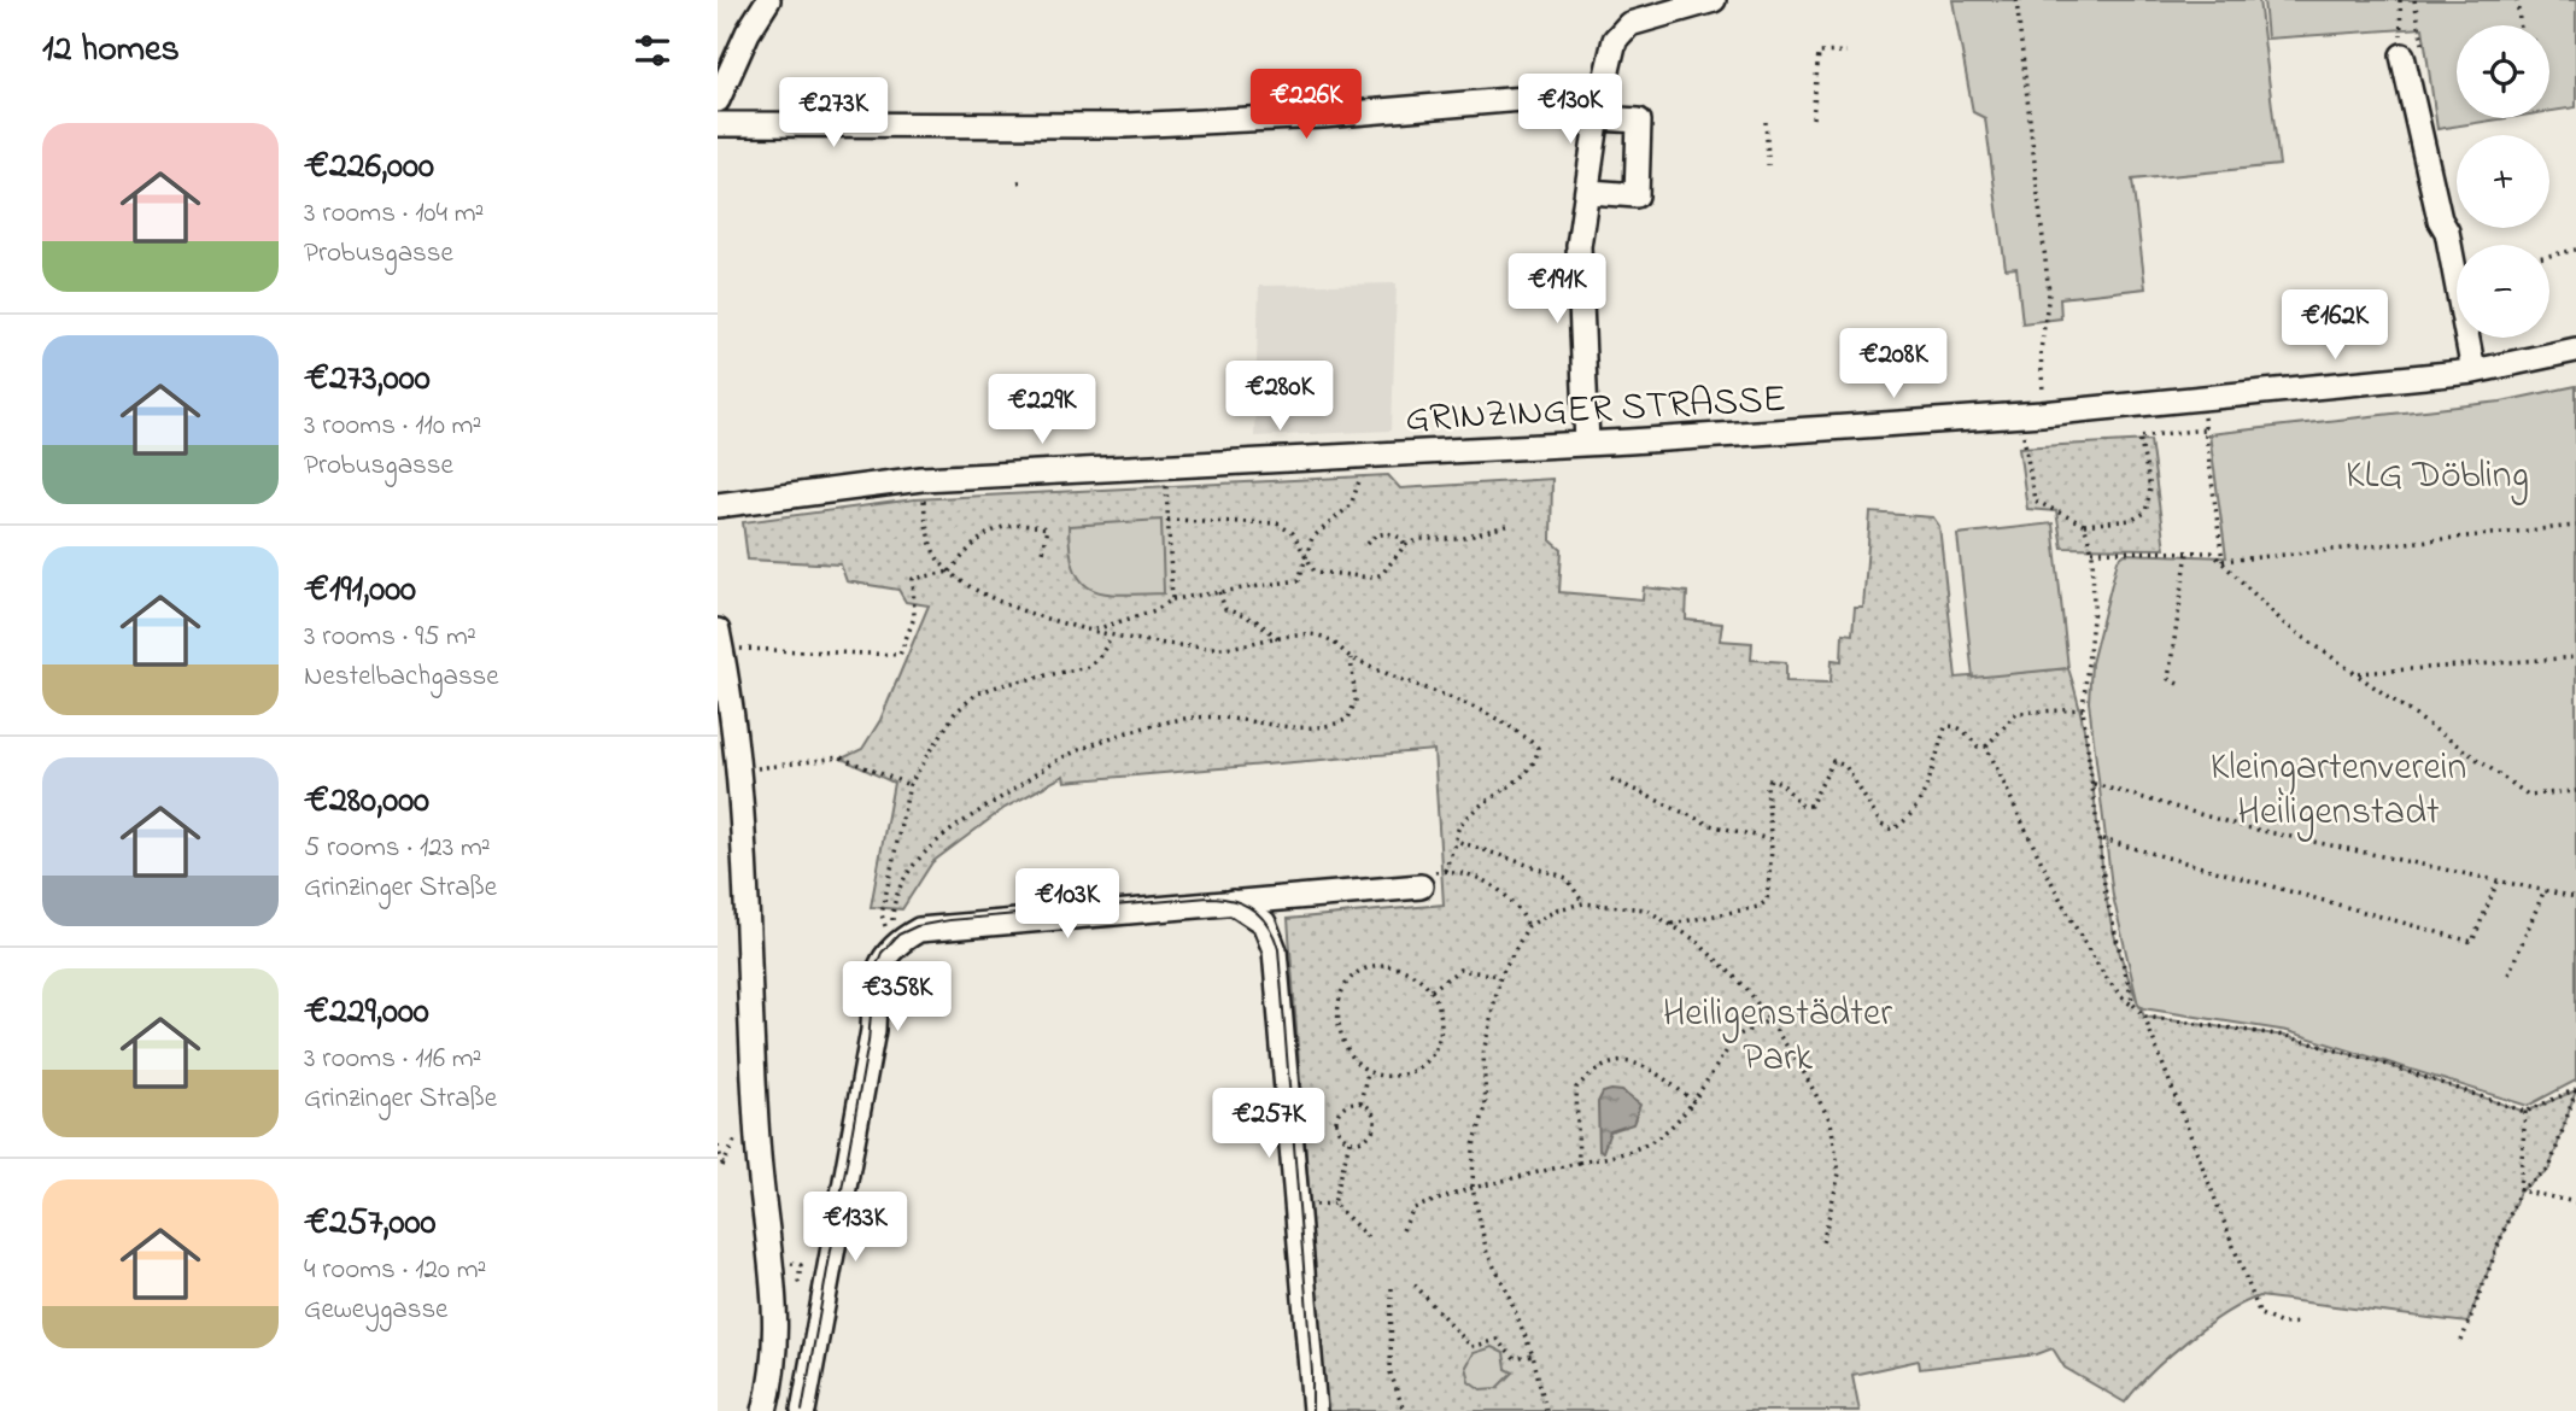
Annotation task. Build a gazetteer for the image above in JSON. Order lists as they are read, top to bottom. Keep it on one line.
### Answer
{"streets":{"street":["GRINZINGER STRASSE"]},"parks":["KLG Döbling","Kleingartenverein Heiligenstadt","Heiligenstädter Park"],"page":{"heading":"12 homes","map_buttons":["+","−"],"price":["€226K","€130K","€273K","€191K","€162K","€208K","€280K","€229K","€103K","€358K","€257K","€133K"],"list":[{"name":"€226,000","note":"3 rooms · 104 m² · Probusgasse"},{"name":"€273,000","note":"3 rooms · 110 m² · Probusgasse"},{"name":"€191,000","note":"3 rooms · 95 m² · Nestelbachgasse"},{"name":"€280,000","note":"5 rooms · 123 m² · Grinzinger Straße"},{"name":"€229,000","note":"3 rooms · 116 m² · Grinzinger Straße"},{"name":"€257,000","note":"4 rooms · 120 m² · Geweygasse"}]}}
